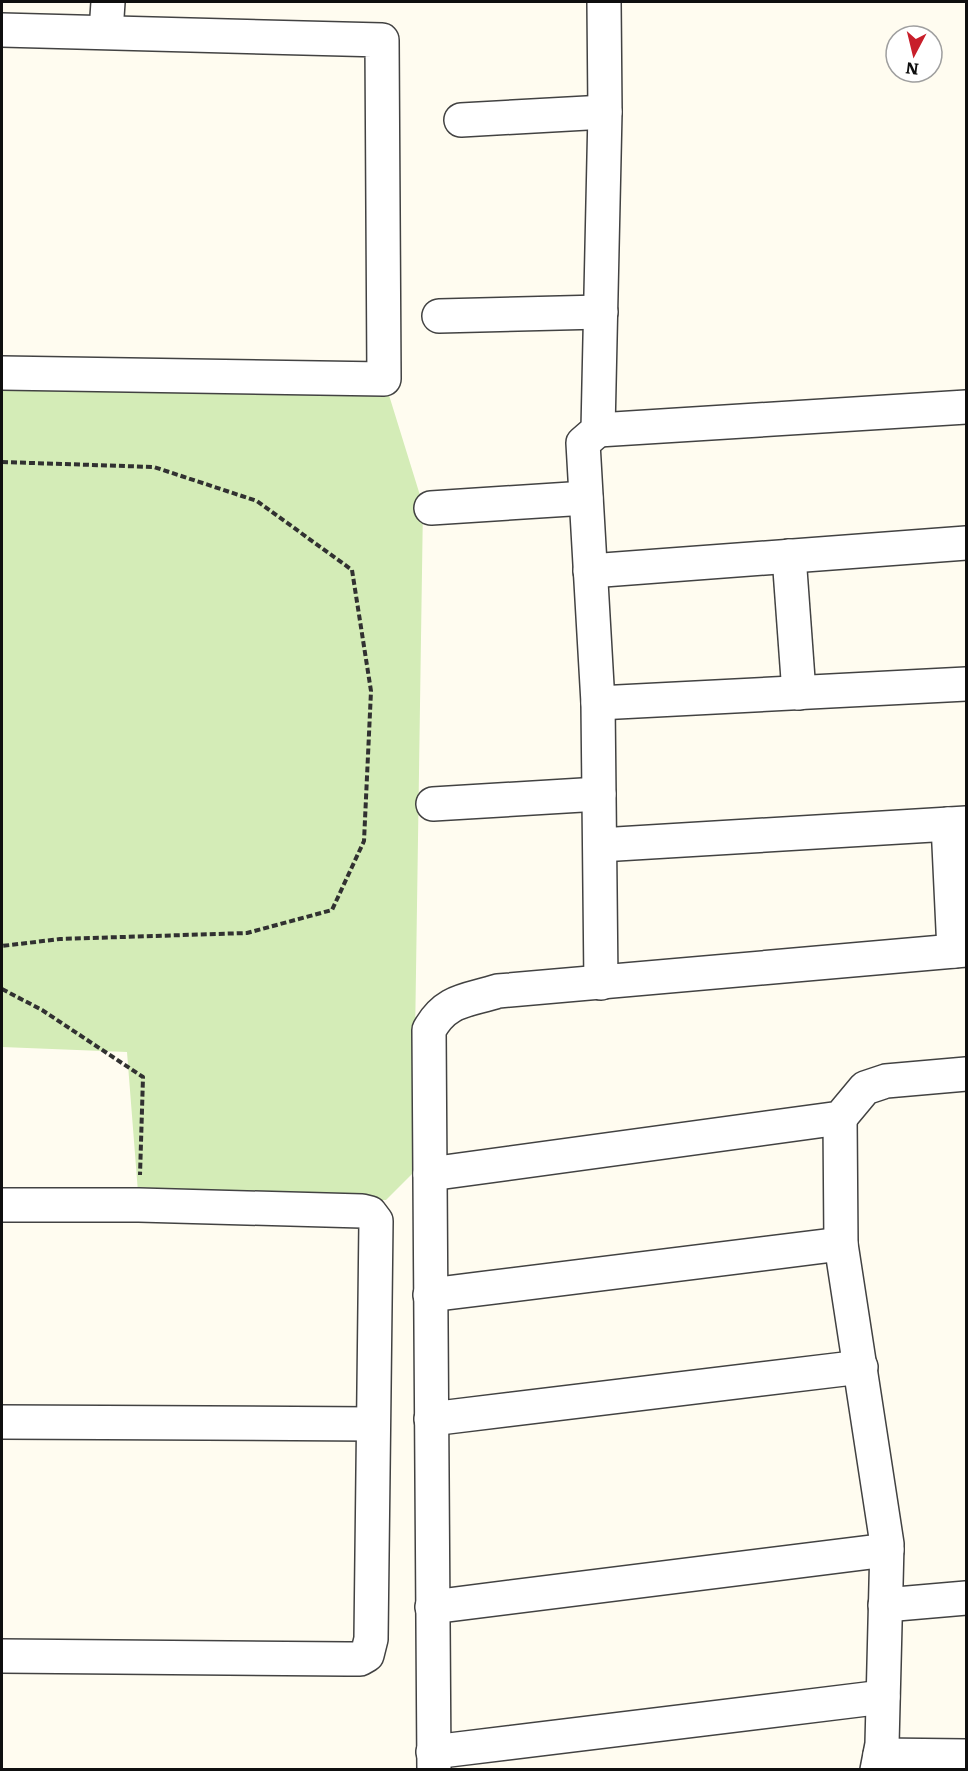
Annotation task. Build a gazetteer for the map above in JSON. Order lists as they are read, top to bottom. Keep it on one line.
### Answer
{"north":"bottom"}
